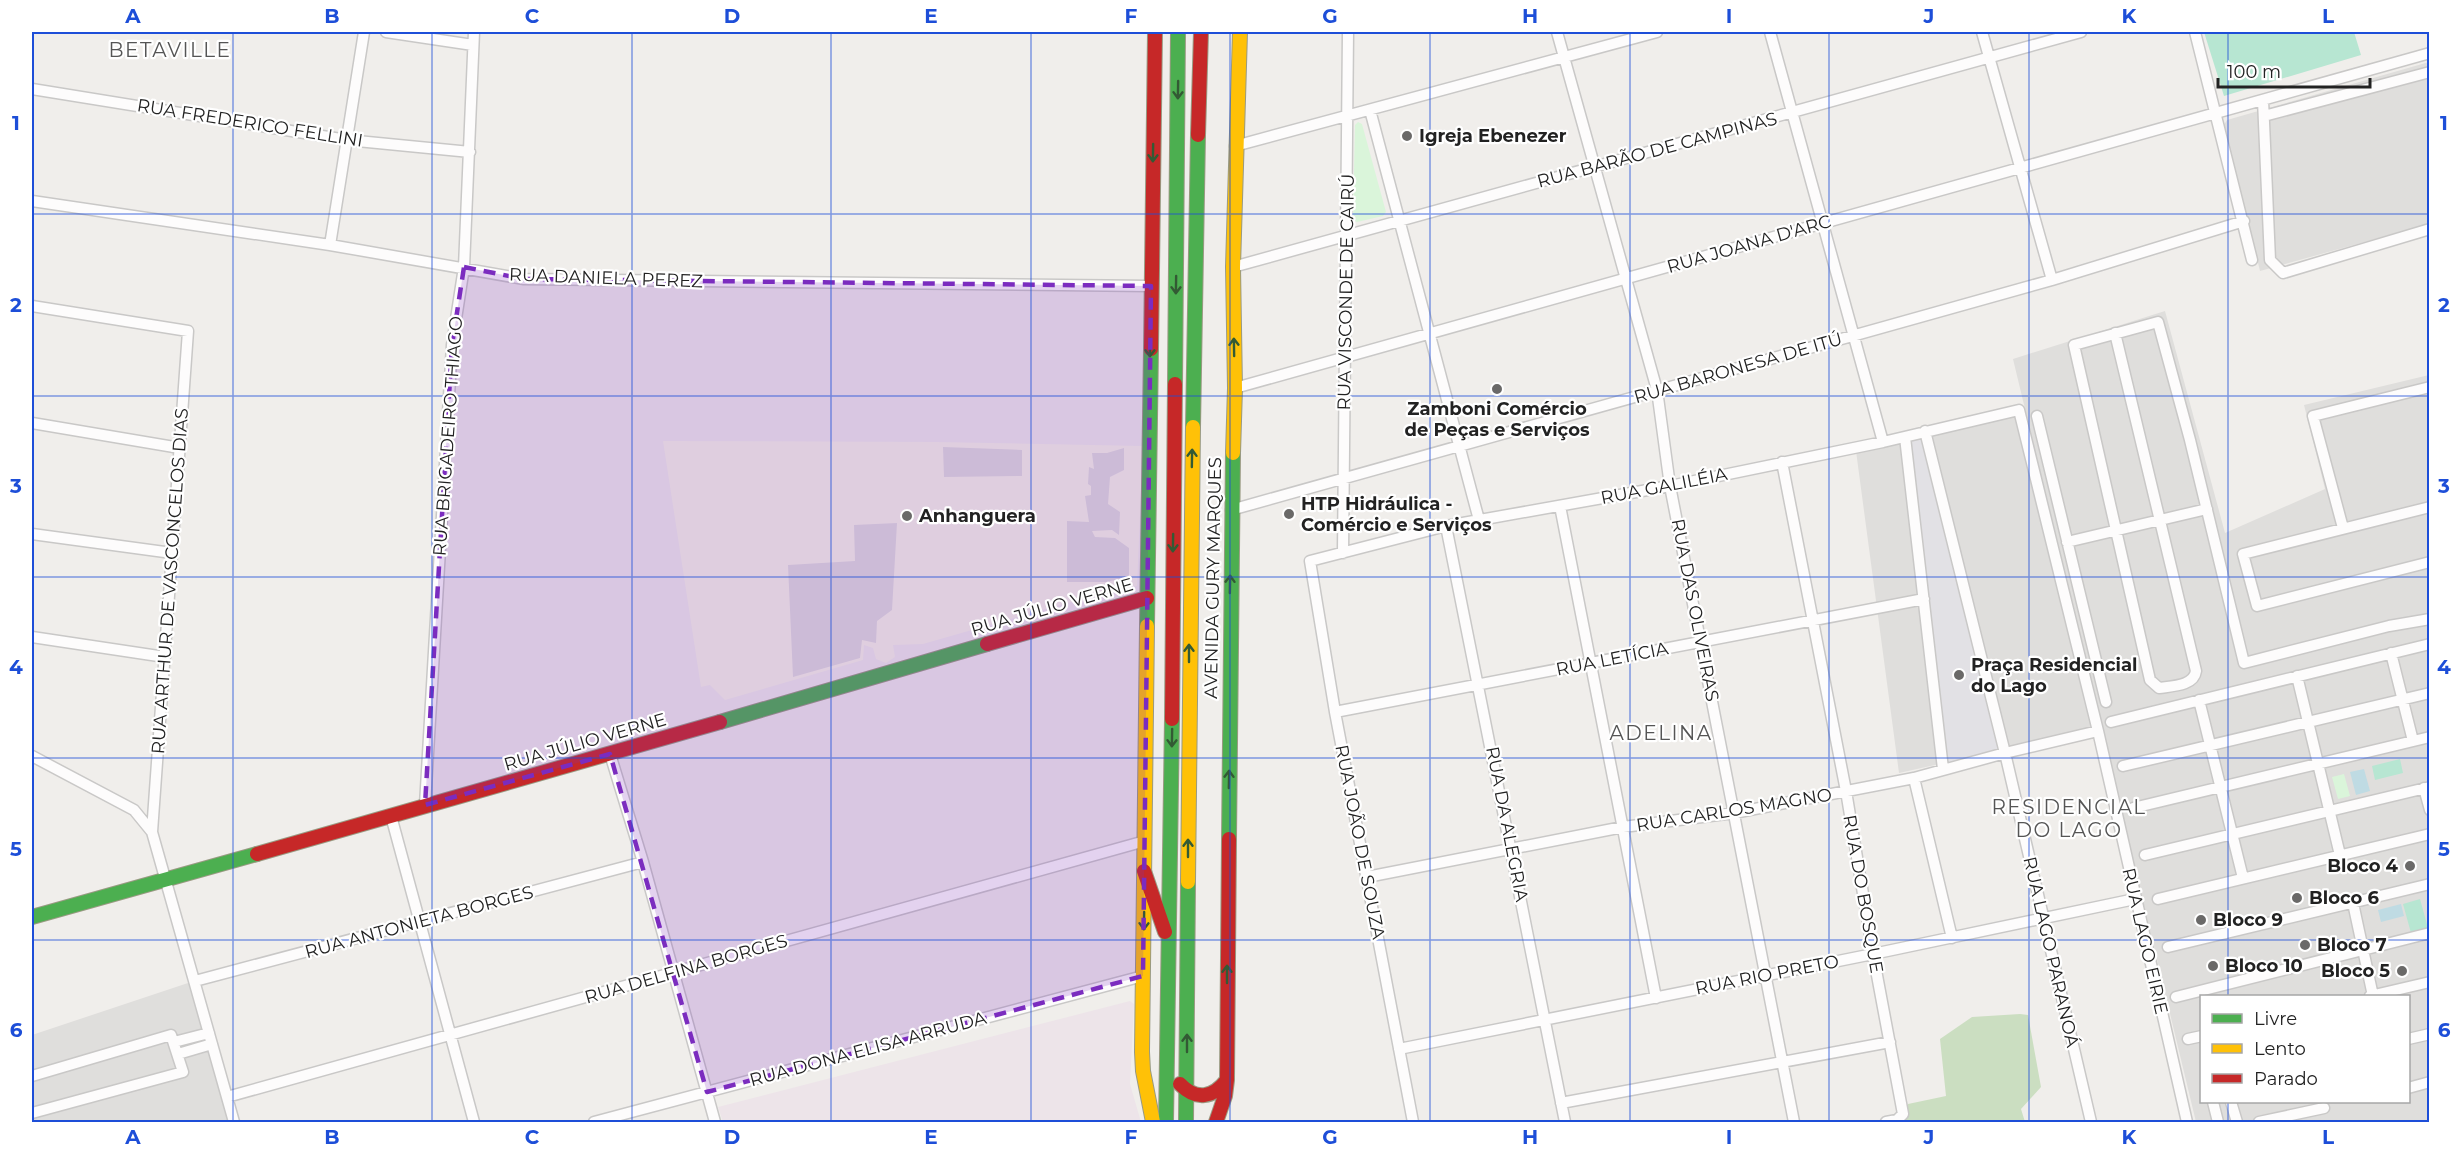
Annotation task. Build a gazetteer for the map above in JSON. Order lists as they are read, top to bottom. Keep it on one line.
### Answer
{"streets":{"main road":["AVENIDA GURY MARQUES","RUA JÚLIO VERNE"],"street":["RUA FREDERICO FELLINI","RUA BARÃO DE CAMPINAS","RUA JOANA D'ARC","RUA DANIELA PEREZ","RUA VISCONDE DE CAIRÚ","RUA BARONESA DE ITÚ","RUA BRIGADEIRO THIAGO","RUA GALILÉIA","RUA ARTHUR DE VASCONCELOS DIAS","RUA DAS OLIVEIRAS","RUA LETÍCIA","RUA CARLOS MAGNO","RUA DA ALEGRIA","RUA JOÃO DE SOUZA","RUA DO BOSQUE","RUA ANTONIETA BORGES","RUA LAGO EIRIE","RUA LAGO PARANOÁ","RUA DELFINA BORGES","RUA RIO PRETO","RUA DONA ELISA ARRUDA"]},"crossings":[["RUA FREDERICO FELLINI","RUA BRIGADEIRO THIAGO"],["RUA BARÃO DE CAMPINAS","RUA VISCONDE DE CAIRÚ"],["RUA BARÃO DE CAMPINAS","AVENIDA GURY MARQUES"],["RUA BARÃO DE CAMPINAS","RUA DAS OLIVEIRAS"],["RUA JOANA D'ARC","RUA VISCONDE DE CAIRÚ"],["RUA JOANA D'ARC","AVENIDA GURY MARQUES"],["RUA JOANA D'ARC","RUA DAS OLIVEIRAS"],["RUA DANIELA PEREZ","RUA BRIGADEIRO THIAGO"],["RUA VISCONDE DE CAIRÚ","RUA BARONESA DE ITÚ"],["RUA VISCONDE DE CAIRÚ","RUA GALILÉIA"],["RUA BARONESA DE ITÚ","AVENIDA GURY MARQUES"],["RUA BARONESA DE ITÚ","RUA DAS OLIVEIRAS"],["RUA BRIGADEIRO THIAGO","RUA JÚLIO VERNE"],["RUA GALILÉIA","RUA DAS OLIVEIRAS"],["RUA GALILÉIA","RUA DA ALEGRIA"],["RUA GALILÉIA","RUA JOÃO DE SOUZA"],["RUA GALILÉIA","RUA DO BOSQUE"],["RUA GALILÉIA","RUA LAGO EIRIE"],["RUA GALILÉIA","RUA LAGO PARANOÁ"],["RUA DAS OLIVEIRAS","RUA LETÍCIA"],["RUA DAS OLIVEIRAS","RUA CARLOS MAGNO"],["RUA DAS OLIVEIRAS","RUA RIO PRETO"],["RUA LETÍCIA","RUA DA ALEGRIA"],["RUA LETÍCIA","RUA JOÃO DE SOUZA"],["RUA LETÍCIA","RUA DO BOSQUE"],["RUA CARLOS MAGNO","RUA DA ALEGRIA"],["RUA CARLOS MAGNO","RUA JOÃO DE SOUZA"],["RUA CARLOS MAGNO","RUA DO BOSQUE"],["RUA CARLOS MAGNO","RUA LAGO EIRIE"],["RUA CARLOS MAGNO","RUA LAGO PARANOÁ"],["RUA DA ALEGRIA","RUA RIO PRETO"],["RUA JOÃO DE SOUZA","RUA RIO PRETO"],["RUA DO BOSQUE","RUA RIO PRETO"],["RUA LAGO EIRIE","RUA RIO PRETO"],["RUA LAGO PARANOÁ","RUA RIO PRETO"]],"districts":["BETAVILLE","ADELINA","RESIDENCIAL DO LAGO"],"places":["Igreja Ebenezer","Zamboni Comércio de Peças e Serviços","HTP Hidráulica - Comércio e Serviços","Anhanguera","Praça Residencial do Lago","Bloco 4","Bloco 6","Bloco 9","Bloco 7","Bloco 10","Bloco 5"],"legend":["Livre","Lento","Parado"],"scale_bar":"100 m","grid":{"columns":["A","B","C","D","E","F","G","H","I","J","K","L"],"rows":["1","2","3","4","5","6"]}}
